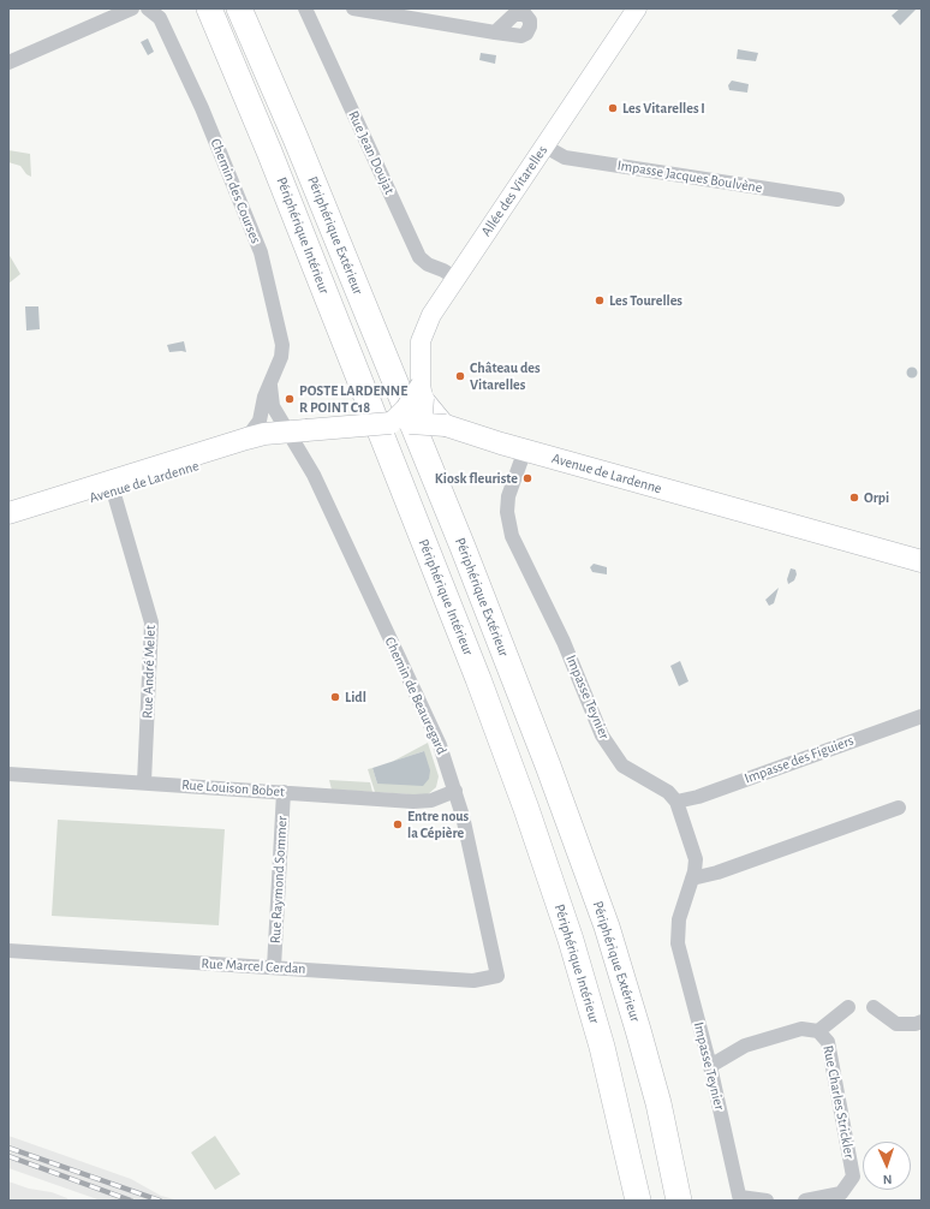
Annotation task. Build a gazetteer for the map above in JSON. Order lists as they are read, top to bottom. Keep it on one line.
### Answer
{"streets":{"highway":["Périphérique Intérieur","Périphérique Extérieur"],"main road":["Allée des Vitarelles","Avenue de Lardenne"],"street":["Rue Jean Doujat","Impasse Jacques Boulvène","Chemin des Courses","Rue André Melet","Chemin de Beauregard","Impasse Teynier","Impasse des Figuiers","Rue Louison Bobet","Rue Raymond Sommer","Rue Marcel Cerdan","Rue Charles Strickler"]},"crossings":[["Rue Jean Doujat","Allée des Vitarelles"],["Impasse Jacques Boulvène","Allée des Vitarelles"],["Chemin des Courses","Avenue de Lardenne"],["Chemin des Courses","Chemin de Beauregard"],["Avenue de Lardenne","Rue André Melet"],["Avenue de Lardenne","Chemin de Beauregard"],["Avenue de Lardenne","Impasse Teynier"],["Rue André Melet","Rue Louison Bobet"],["Chemin de Beauregard","Rue Louison Bobet"],["Chemin de Beauregard","Rue Marcel Cerdan"],["Impasse Teynier","Impasse des Figuiers"],["Impasse Teynier","Rue Charles Strickler"],["Rue Louison Bobet","Rue Raymond Sommer"],["Rue Raymond Sommer","Rue Marcel Cerdan"]],"places":["Les Vitarelles I","Les Tourelles","Château des Vitarelles","POSTE LARDENNE R POINT C18","Kiosk fleuriste","Orpi","Lidl","Entre nous la Cépière"],"north":"bottom"}
